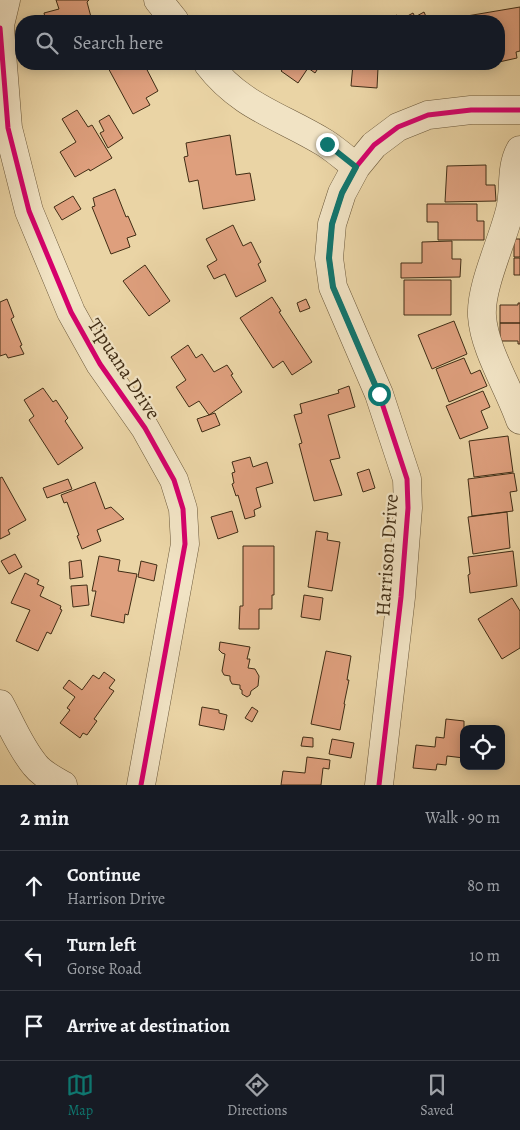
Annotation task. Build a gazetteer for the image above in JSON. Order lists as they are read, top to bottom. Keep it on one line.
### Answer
{"streets":{"street":["Tipuana Drive","Harrison Drive"]},"page":{"search":"Search here","heading":["2 min","Walk · 90 m"],"list":[["Continue","Harrison Drive","80 m"],["Turn left","Gorse Road","10 m"],"Arrive at destination"],"nav":["Map","Directions","Saved"]}}
